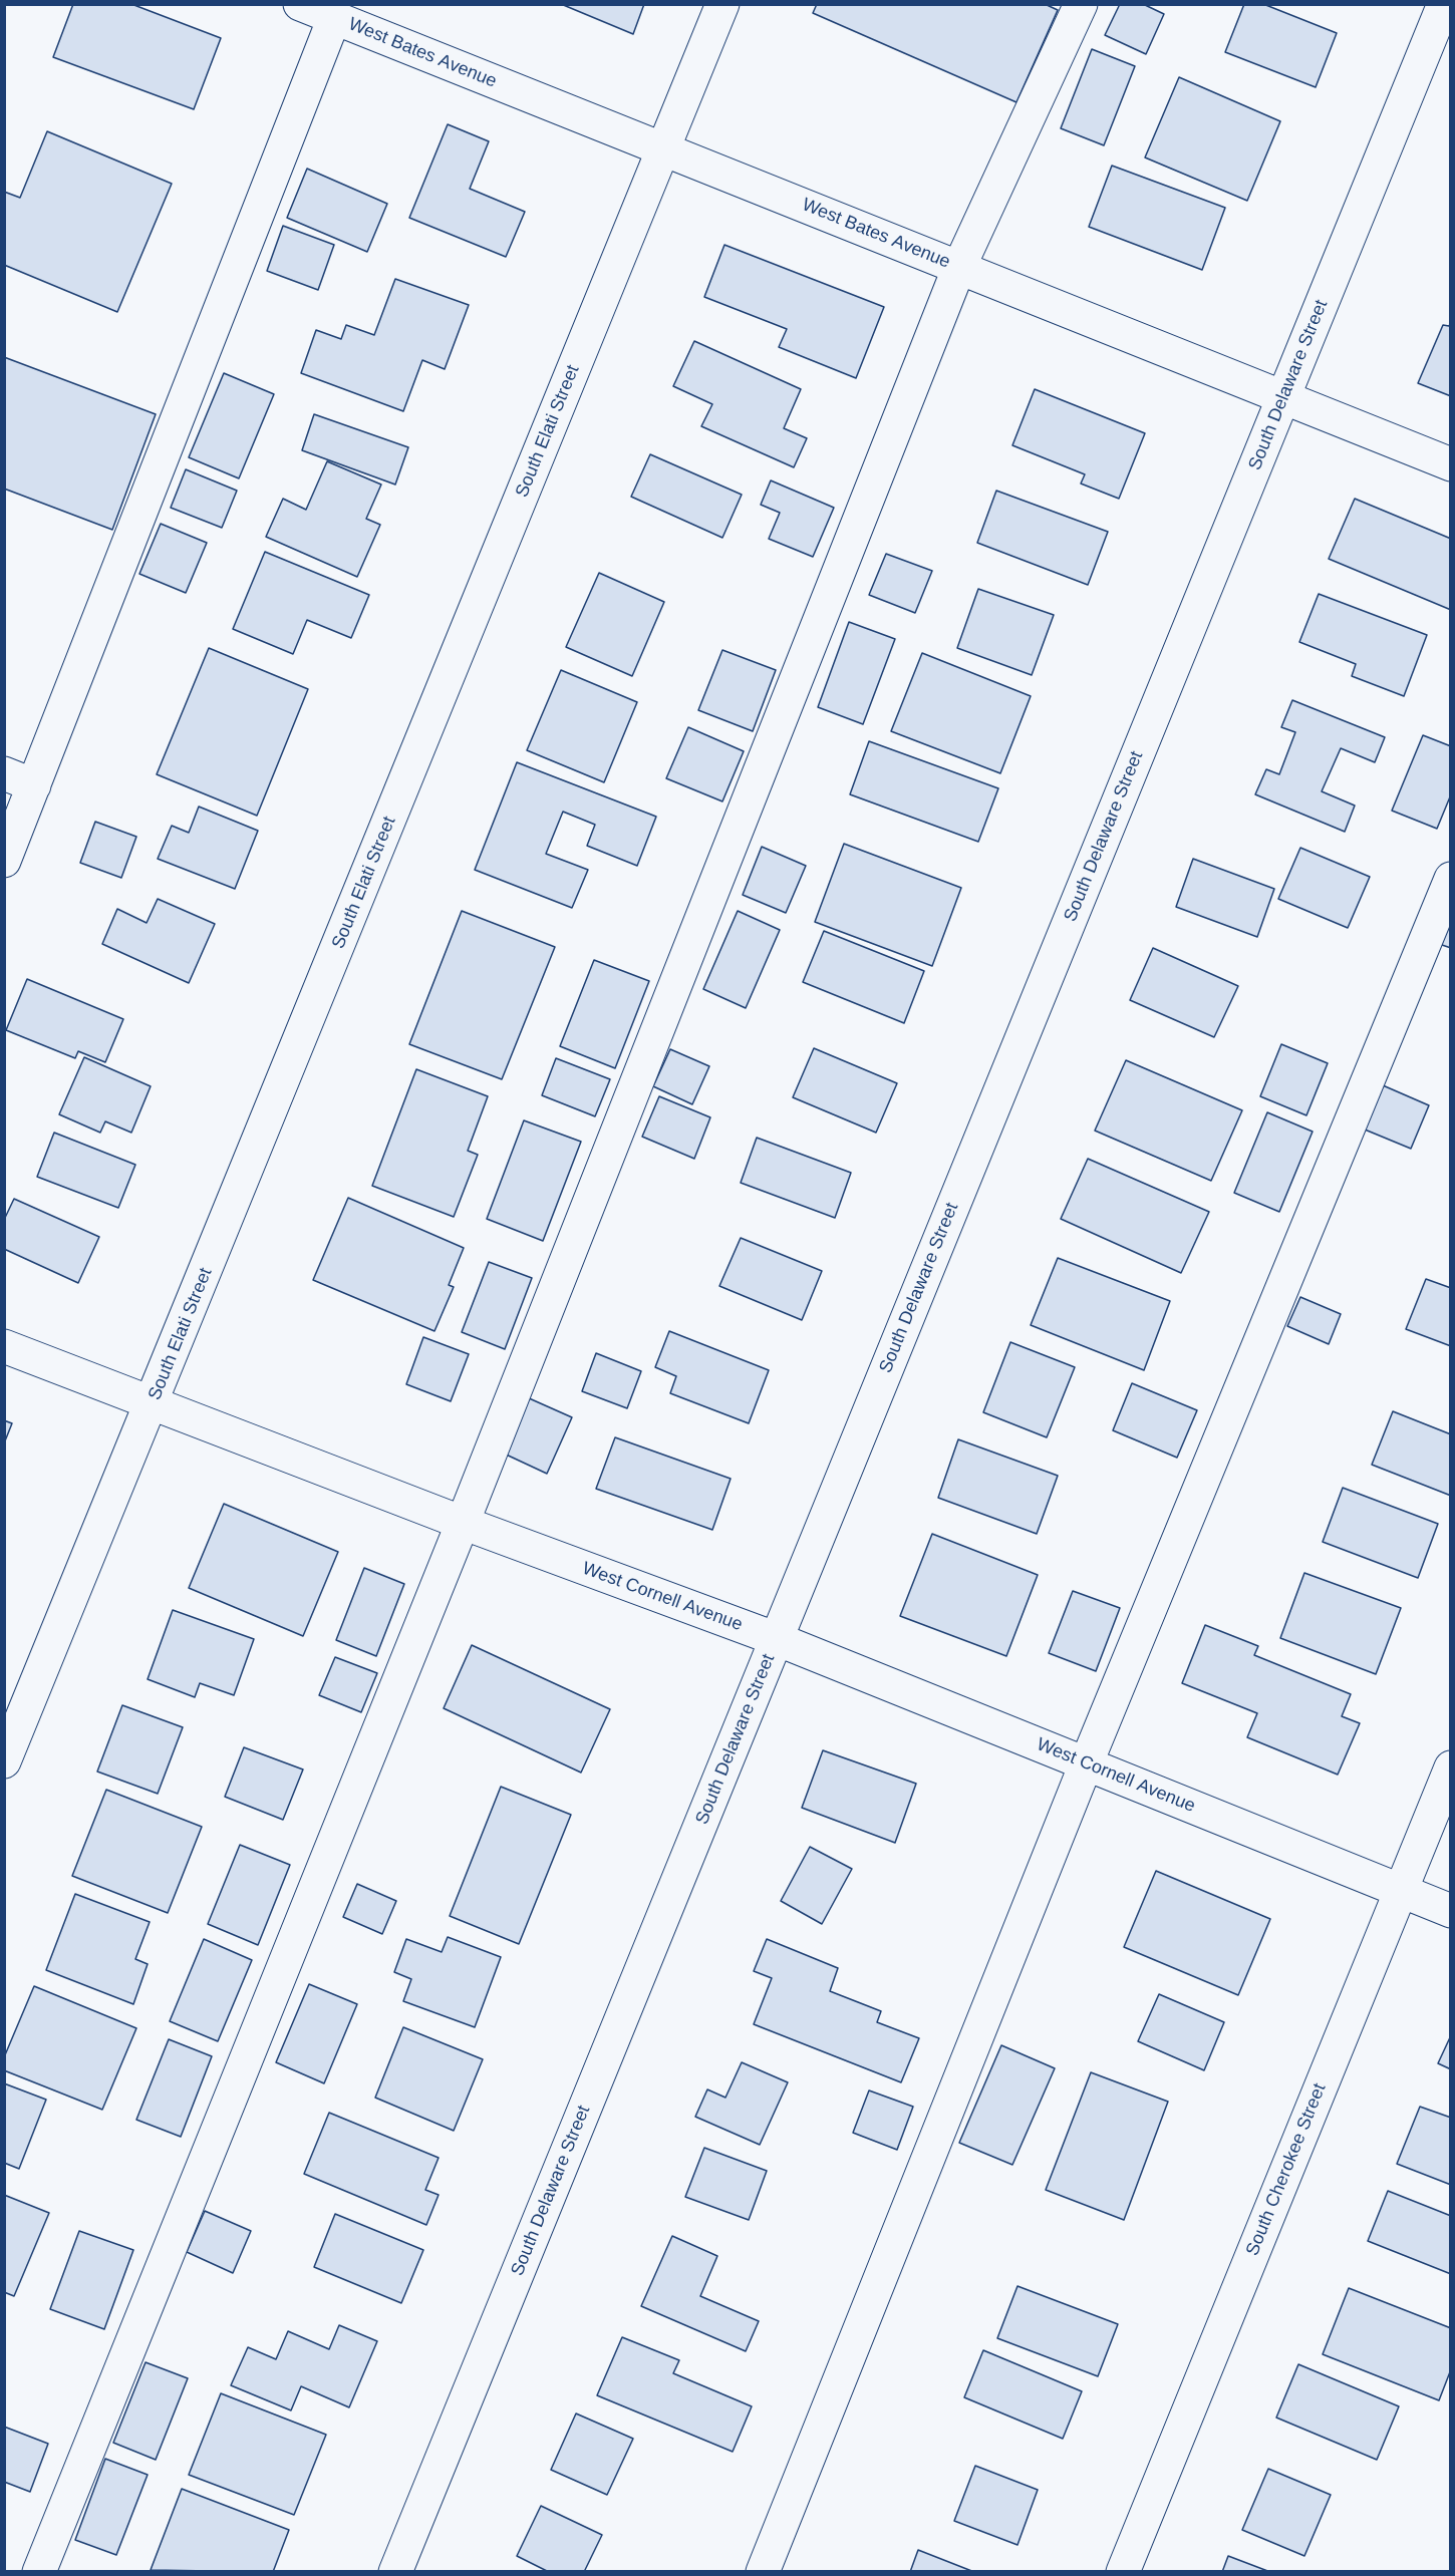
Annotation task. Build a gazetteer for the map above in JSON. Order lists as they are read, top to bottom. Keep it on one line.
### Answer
{"streets":{"street":["West Bates Avenue","South Delaware Street","South Elati Street","West Cornell Avenue","South Cherokee Street"]},"crossings":[["West Bates Avenue","South Delaware Street"],["West Bates Avenue","South Elati Street"],["South Delaware Street","West Cornell Avenue"],["South Elati Street","West Cornell Avenue"],["West Cornell Avenue","South Cherokee Street"]]}
